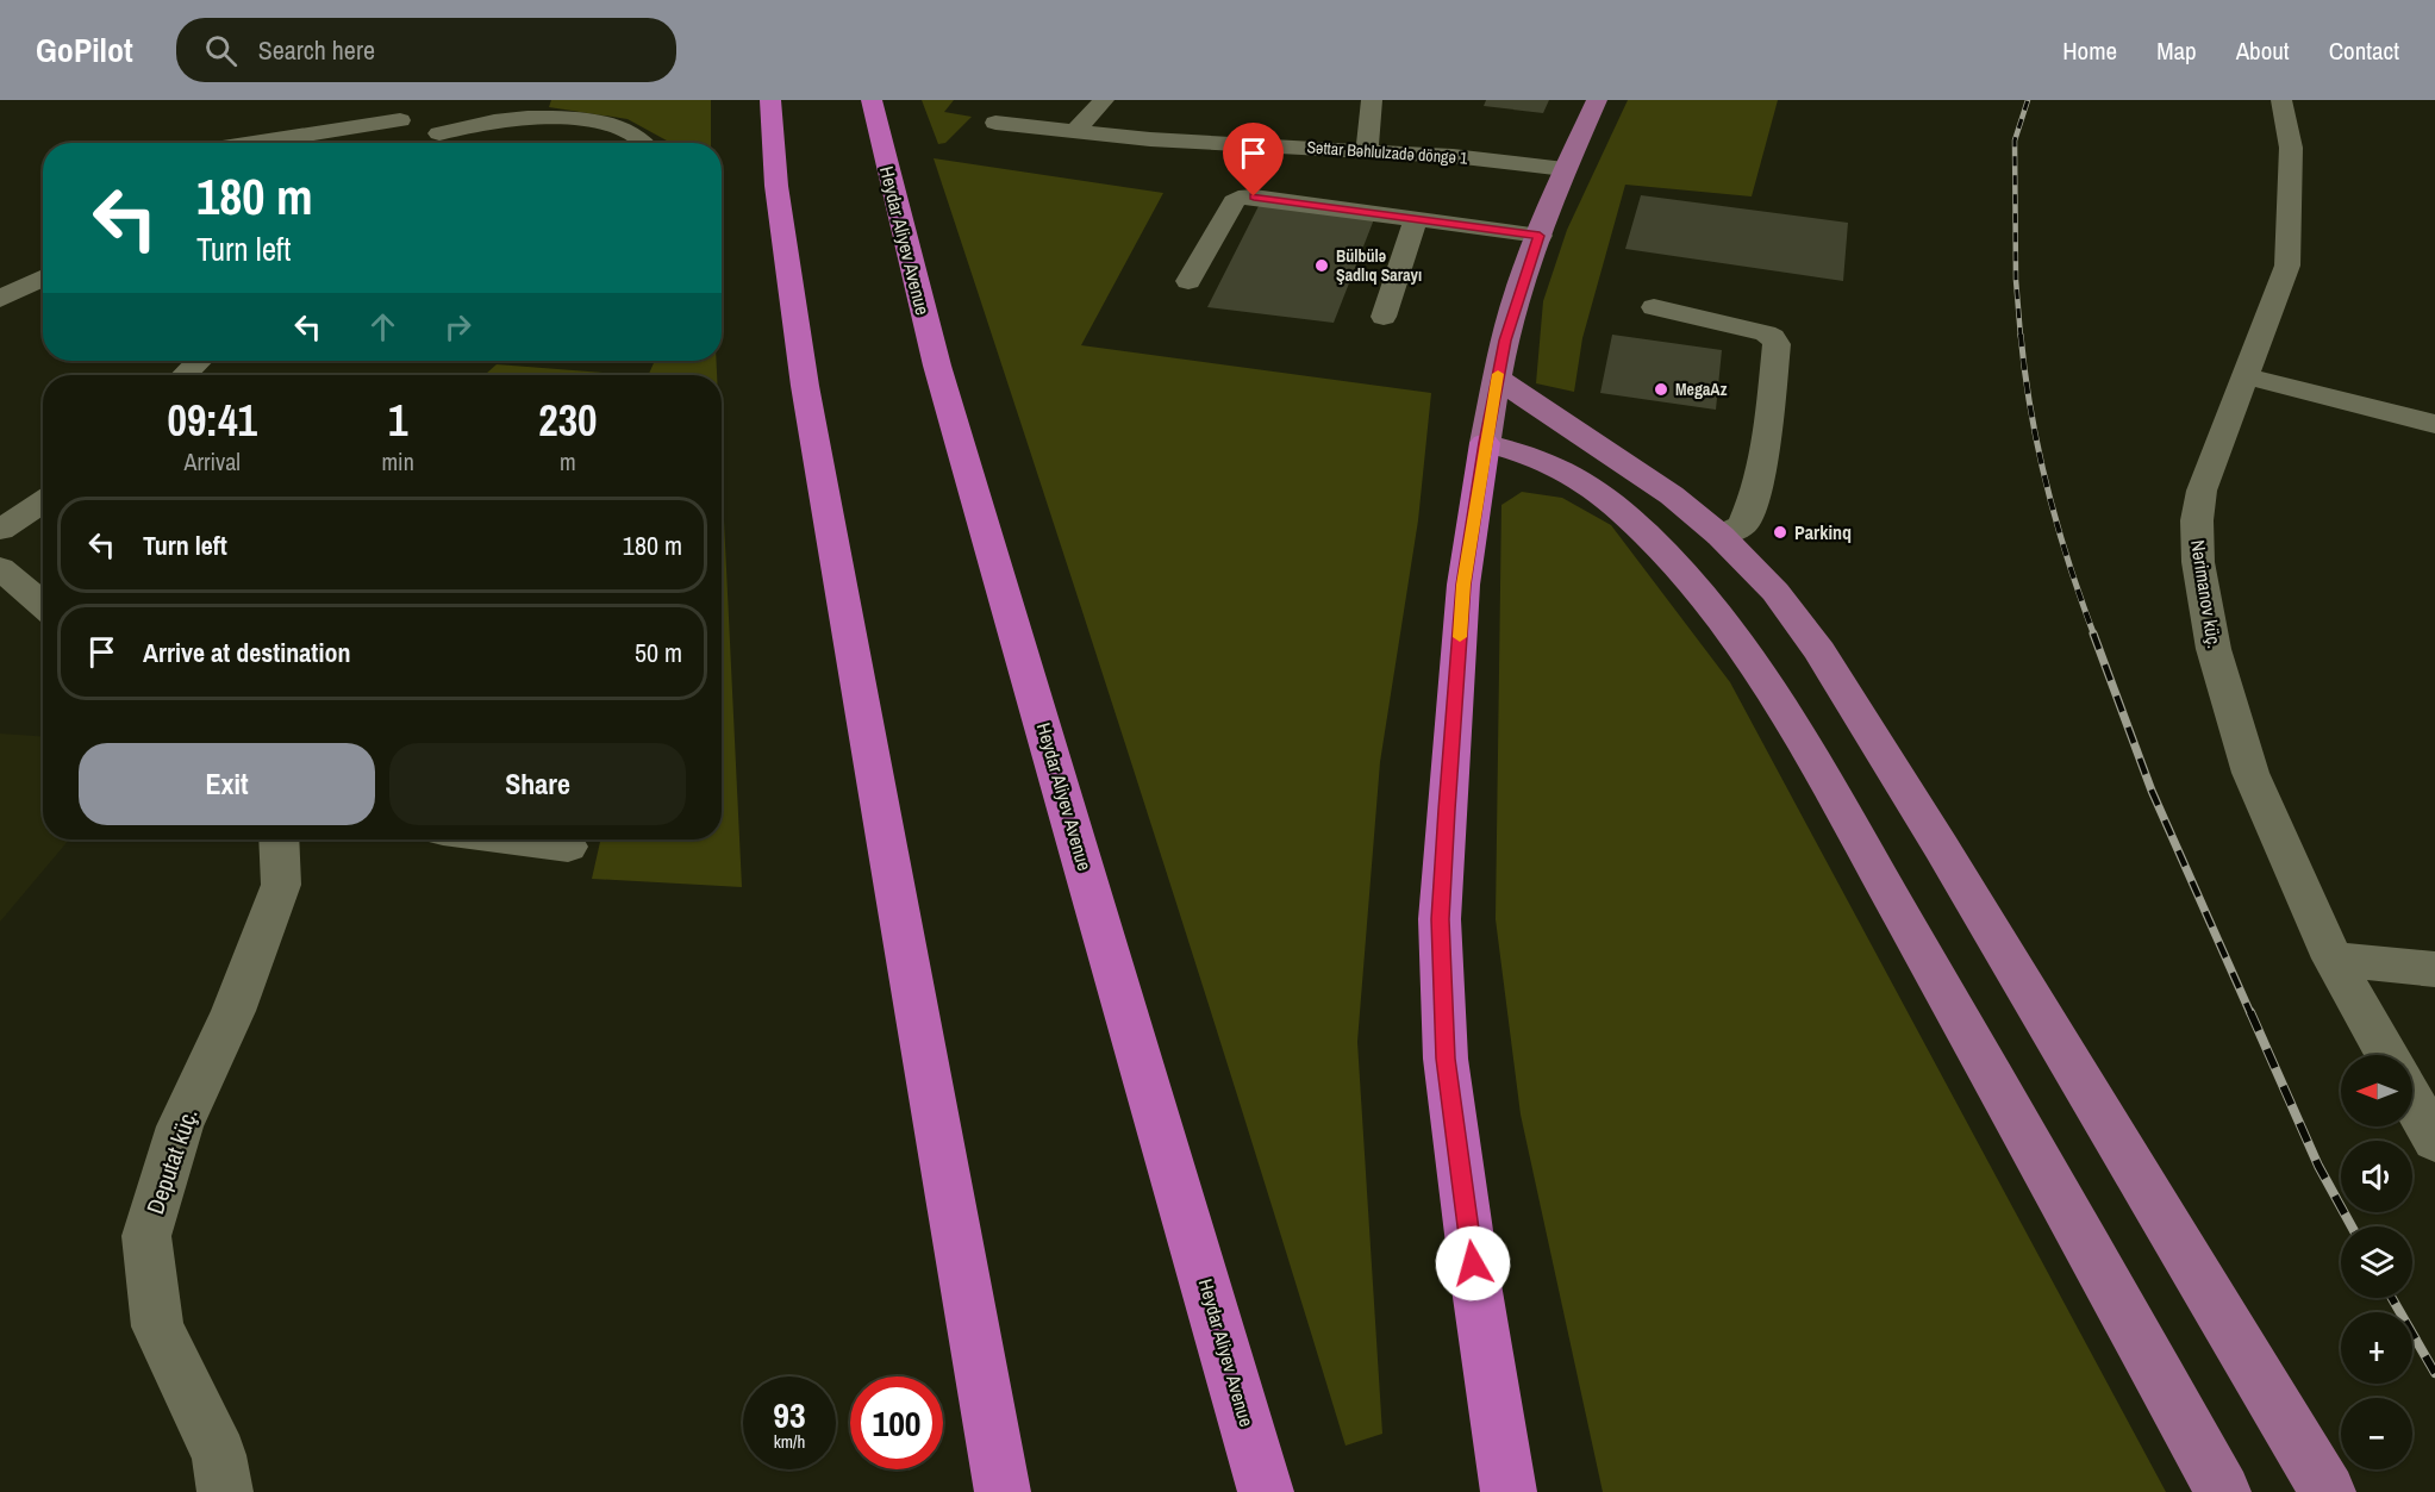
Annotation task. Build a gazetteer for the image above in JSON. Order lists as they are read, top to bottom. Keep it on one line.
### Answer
{"streets":{"highway":["Heydar Aliyev Avenue"],"street":["Səttar Bəhlulzadə döngə 1","Nərimanov küç.","Deputat küç."]},"places":["Bülbülə Şadlıq Sarayı","MegaAz","Parkinq"],"north":"left","page":{"header":"GoPilot","search":"Search here","nav":["Home","Map","About","Contact"],"turn":["180 m","Turn left"],"eta":["09:41","Arrival","1","min","230","m"],"list":[{"name":"Turn left","value":"180 m"},{"name":"Arrive at destination","value":"50 m"}],"buttons":["Exit","Share"],"map_buttons":["+","−"],"speed":"93 km/h","limit":"100"}}
